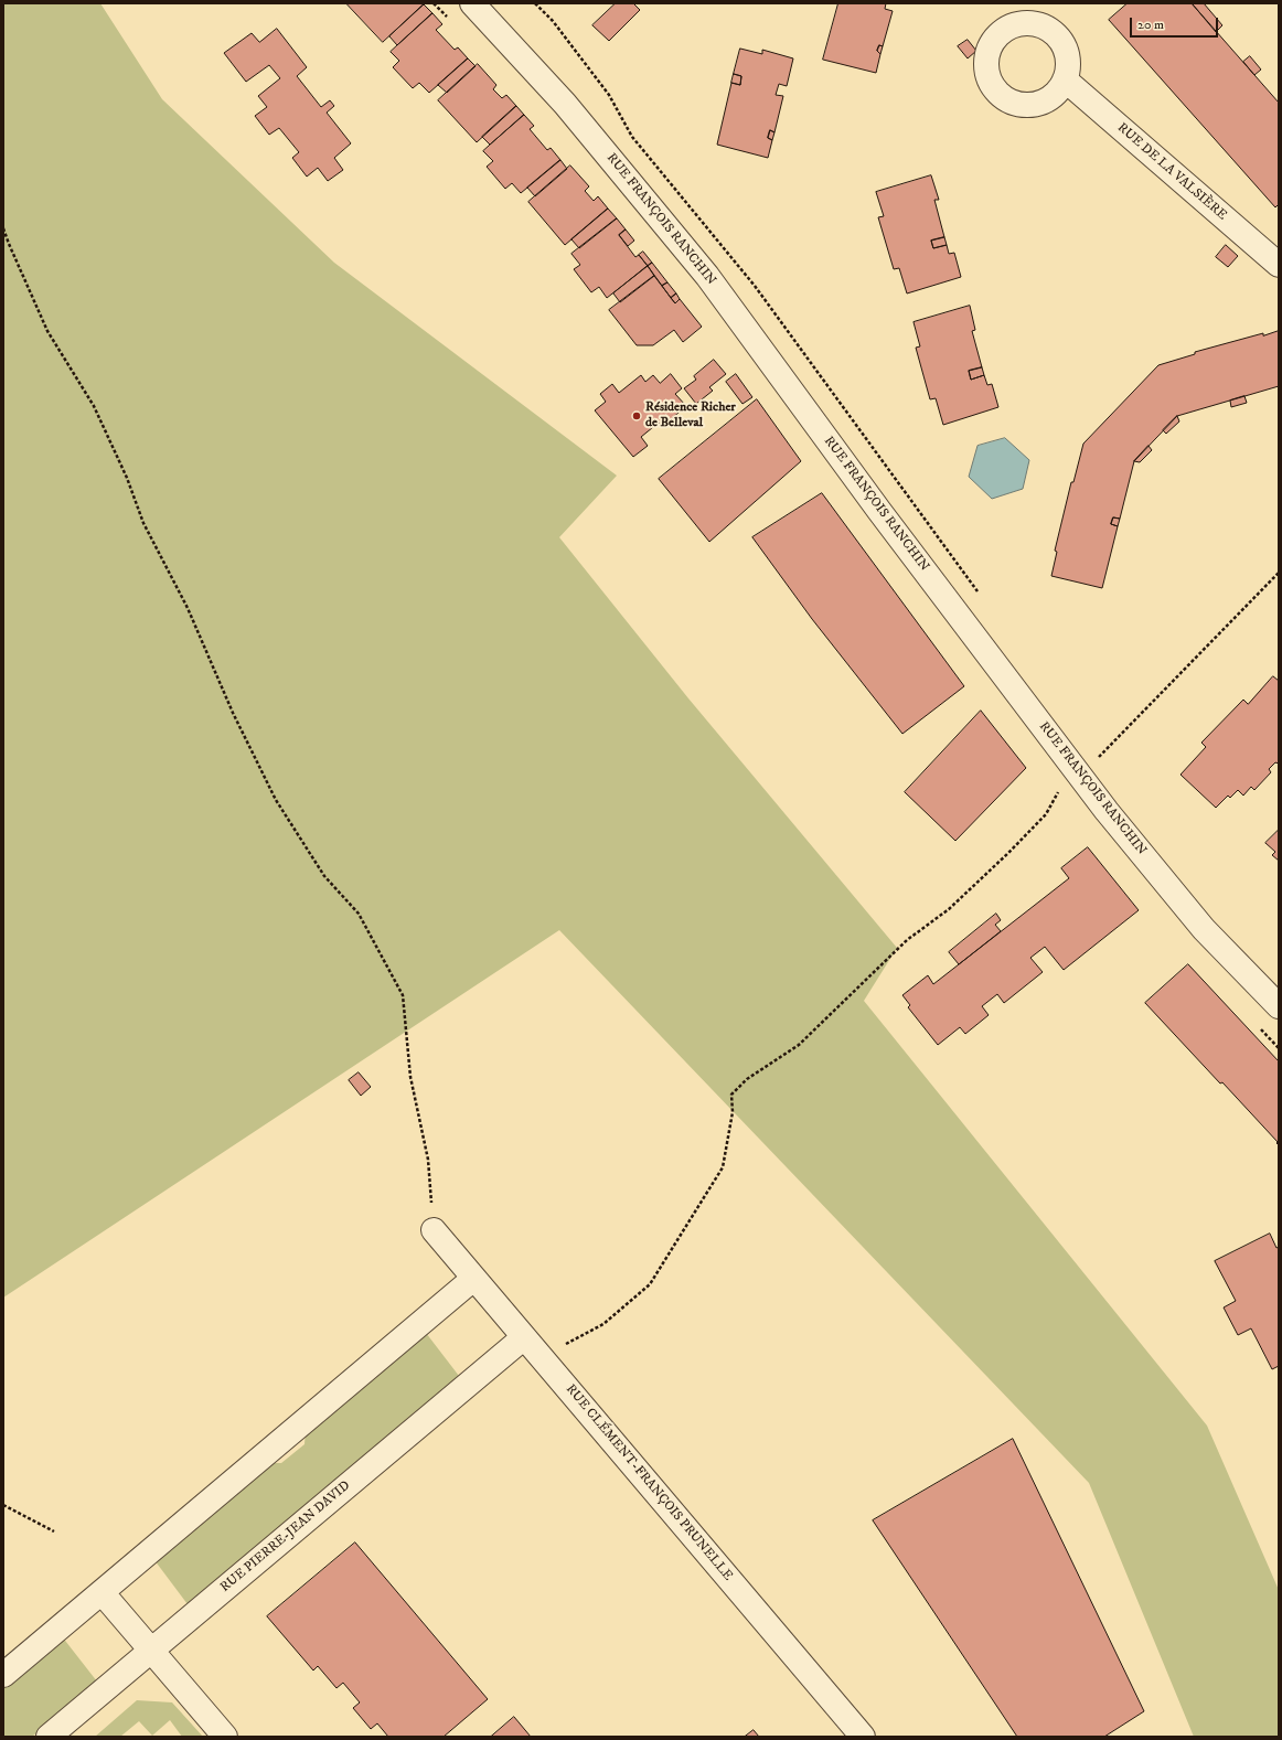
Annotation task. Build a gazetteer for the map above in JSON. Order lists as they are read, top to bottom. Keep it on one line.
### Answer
{"streets":{"street":["RUE DE LA VALSIÈRE","RUE FRANÇOIS RANCHIN","RUE CLÉMENT-FRANÇOIS PRUNELLE","RUE PIERRE-JEAN DAVID"]},"crossings":[["RUE CLÉMENT-FRANÇOIS PRUNELLE","RUE PIERRE-JEAN DAVID"]],"places":["Résidence Richer de Belleval"],"scale_bar":"20 m"}
